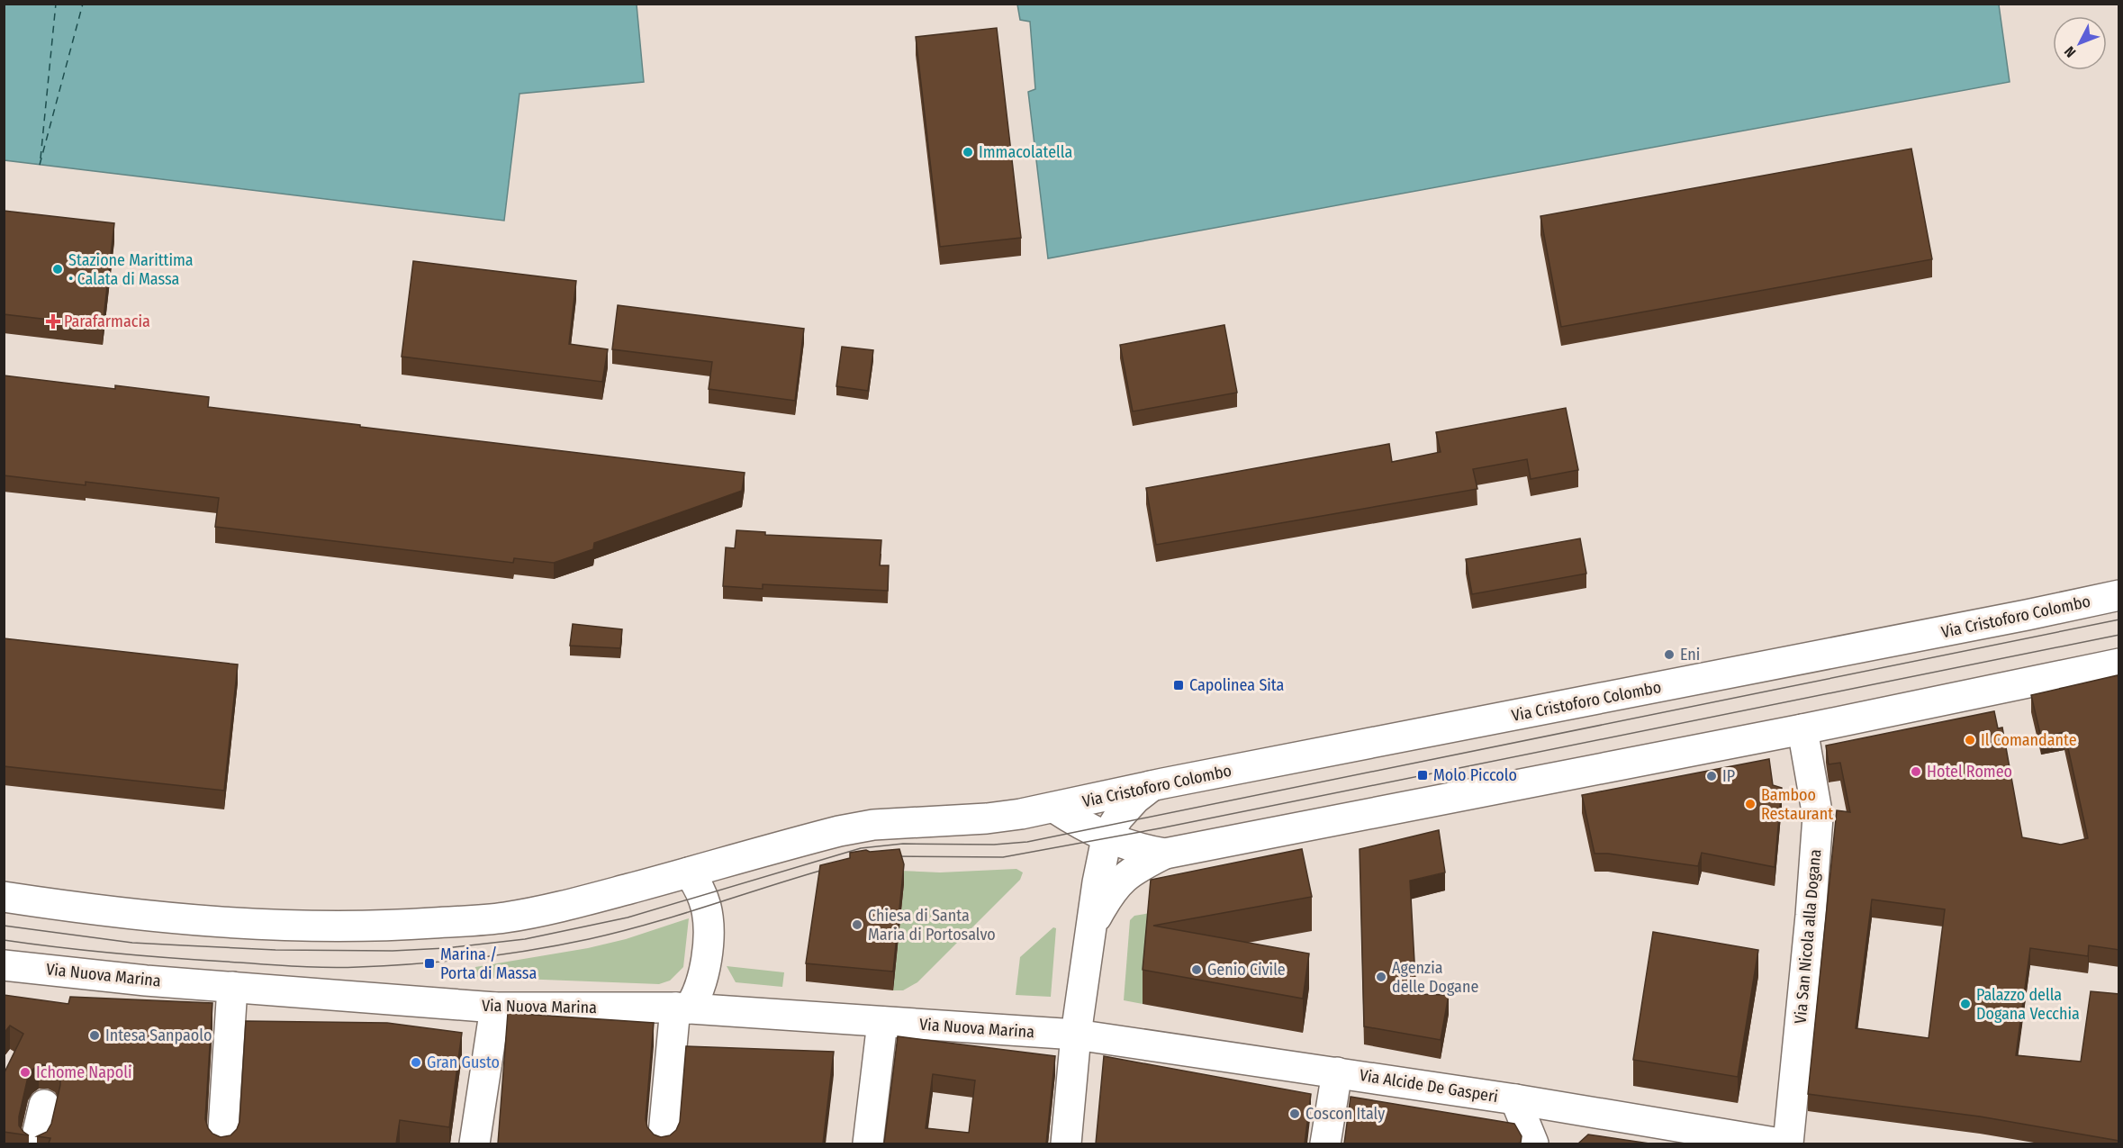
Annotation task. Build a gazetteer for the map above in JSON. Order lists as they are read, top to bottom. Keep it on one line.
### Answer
{"streets":{"main road":["Via Cristoforo Colombo","Via San Nicola alla Dogana","Via Nuova Marina","Via Alcide De Gasperi"]},"crossings":[["Via Nuova Marina","Via Alcide De Gasperi"]],"places":{"other":["Immacolatella","Stazione Marittima • Calata di Massa","Eni","Il Comandante","Hotel Romeo","IP","Bamboo Restaurant","Chiesa di Santa Maria di Portosalvo","Genio Civile","Agenzia delle Dogane","Palazzo della Dogana Vecchia","Intesa Sanpaolo","Gran Gusto","Ichome Napoli","Coscon Italy"],"health":["Parafarmacia"],"transit":["Capolinea Sita","Molo Piccolo","Marina / Porta di Massa"]},"north":"bottom left"}
